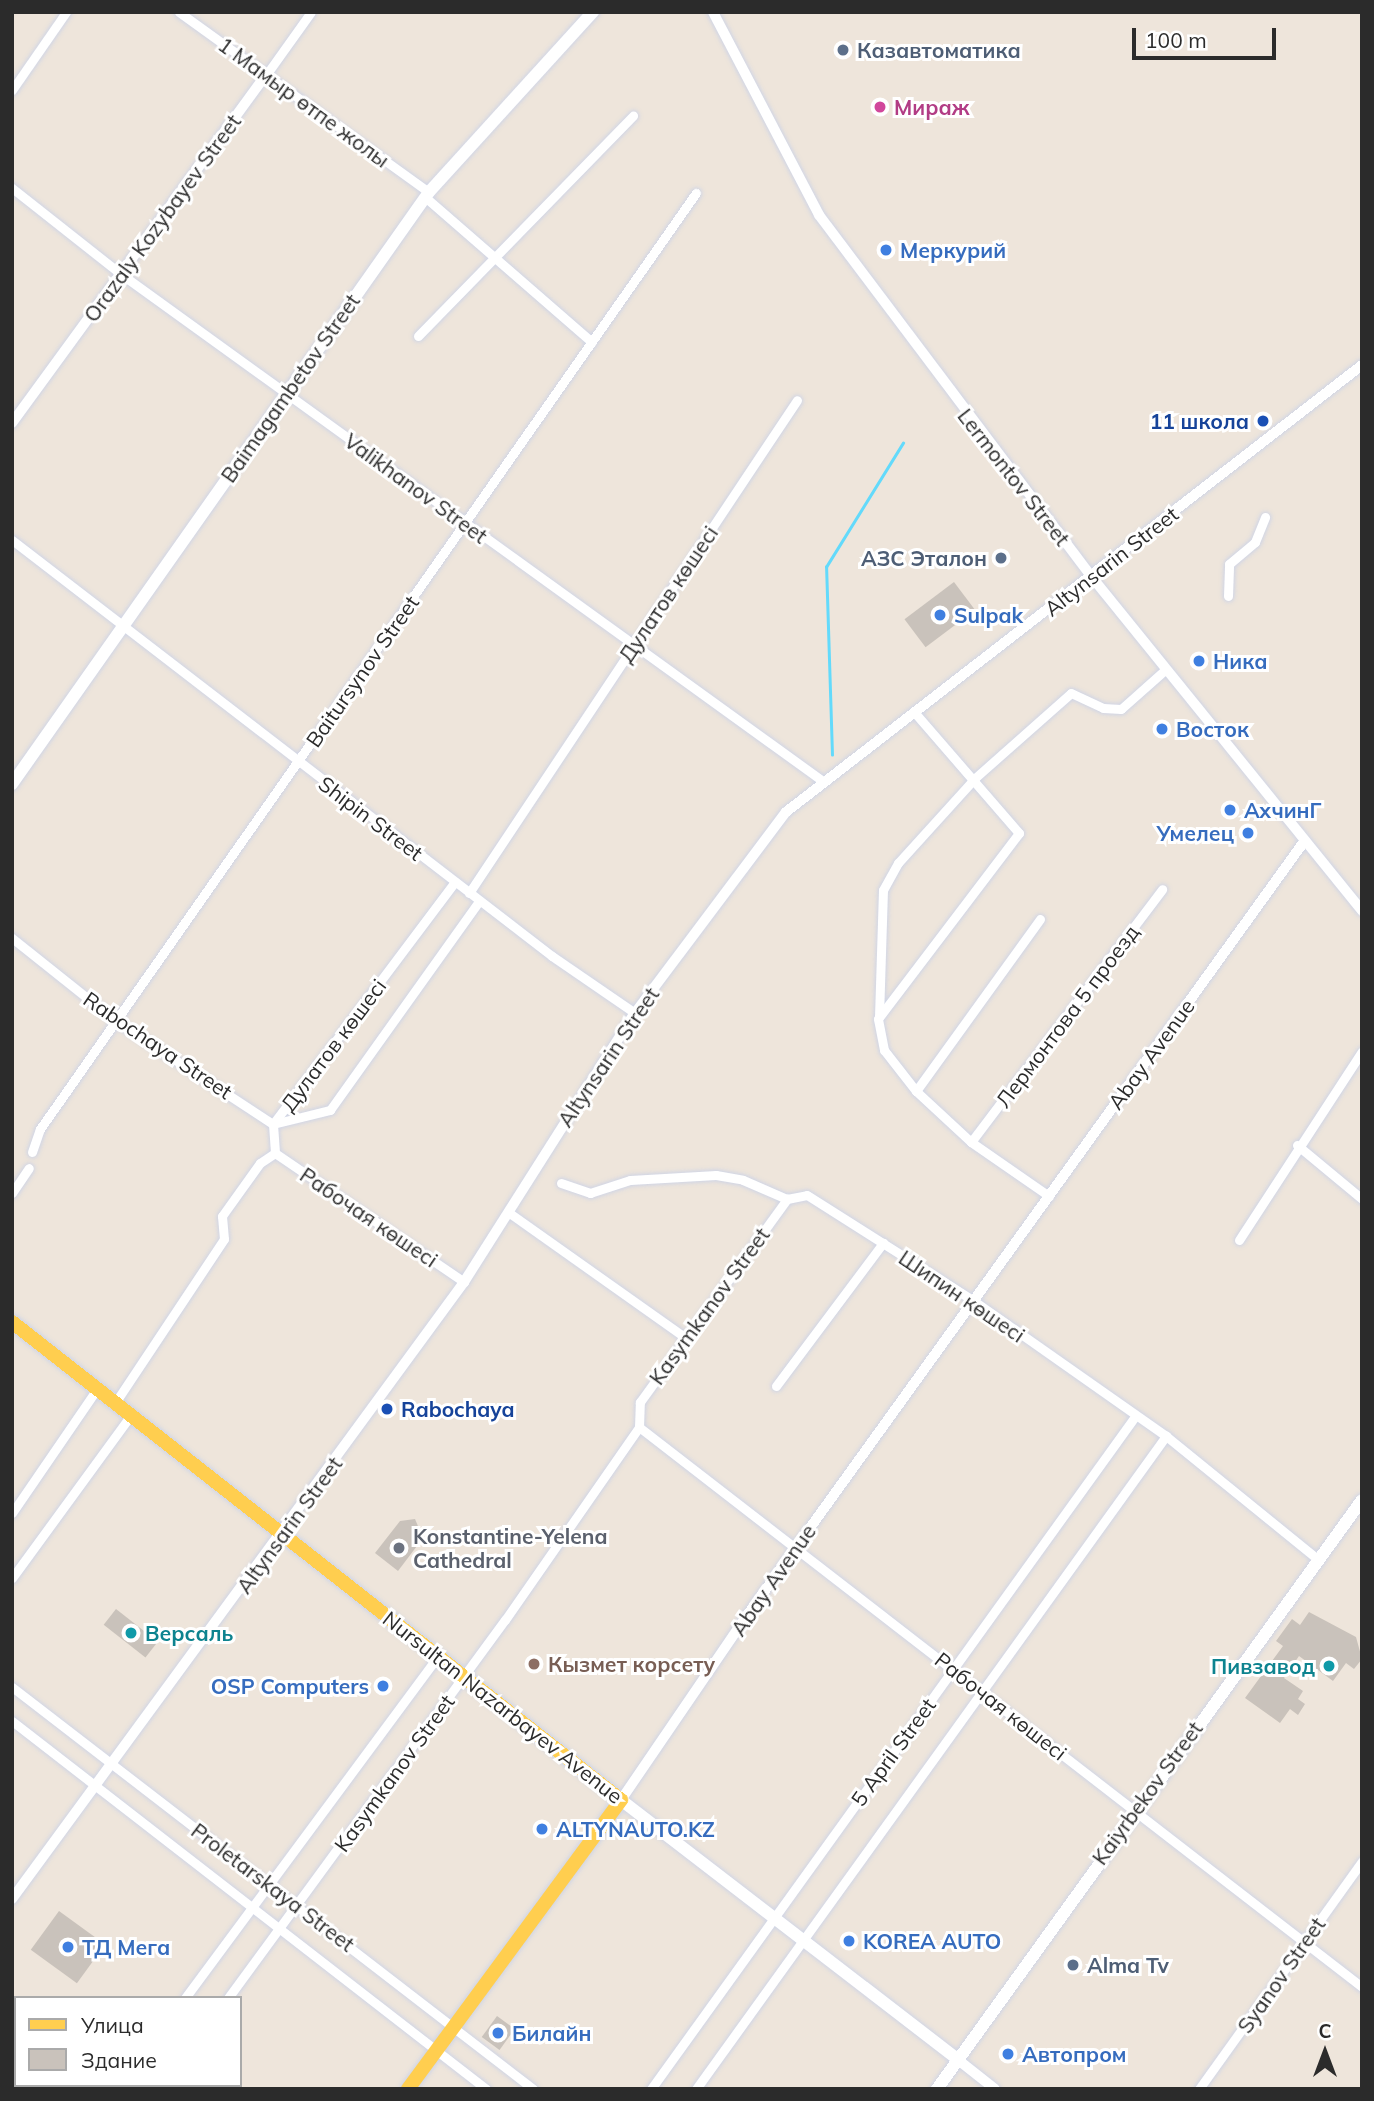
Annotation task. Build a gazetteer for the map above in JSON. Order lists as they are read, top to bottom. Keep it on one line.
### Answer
{"streets":{"main road":["Baimagambetov Street","Abay Avenue","Nursultan Nazarbayev Avenue","Kaiyrbekov Street"],"street":["1 Мамыр өтпе жолы","Orazaly Kozybayev Street","Lermontov Street","Valikhanov Street","Altynsarin Street","Дулатов көшесі","Baitursynov Street","Shipin Street","Лермонтова 5 проезд","Rabochaya Street","Рабочая көшесі","Шипин көшесі","Kasymkanov Street","5 April Street","Proletarskaya Street","Syanov Street"]},"crossings":[["1 Мамыр өтпе жолы","Orazaly Kozybayev Street"],["1 Мамыр өтпе жолы","Baimagambetov Street"],["1 Мамыр өтпе жолы","Baitursynov Street"],["Orazaly Kozybayev Street","Valikhanov Street"],["Baimagambetov Street","Valikhanov Street"],["Baimagambetov Street","Shipin Street"],["Lermontov Street","Altynsarin Street"],["Lermontov Street","Abay Avenue"],["Valikhanov Street","Altynsarin Street"],["Valikhanov Street","Дулатов көшесі"],["Valikhanov Street","Baitursynov Street"],["Altynsarin Street","Shipin Street"],["Altynsarin Street","Рабочая көшесі"],["Altynsarin Street","Nursultan Nazarbayev Avenue"],["Altynsarin Street","Proletarskaya Street"],["Дулатов көшесі","Shipin Street"],["Дулатов көшесі","Rabochaya Street"],["Baitursynov Street","Shipin Street"],["Baitursynov Street","Rabochaya Street"],["Abay Avenue","Рабочая көшесі"],["Abay Avenue","Шипин көшесі"],["Abay Avenue","Nursultan Nazarbayev Avenue"],["Abay Avenue","Proletarskaya Street"],["Рабочая көшесі","Kasymkanov Street"],["Рабочая көшесі","5 April Street"],["Рабочая көшесі","Kaiyrbekov Street"],["Рабочая көшесі","Syanov Street"],["Шипин көшесі","Kasymkanov Street"],["Шипин көшесі","5 April Street"],["Шипин көшесі","Kaiyrbekov Street"],["Kasymkanov Street","Nursultan Nazarbayev Avenue"],["Kasymkanov Street","Proletarskaya Street"],["Nursultan Nazarbayev Avenue","5 April Street"],["Nursultan Nazarbayev Avenue","Kaiyrbekov Street"]],"places":["Казавтоматика","Мираж","Меркурий","11 школа","АЗС Эталон","Sulpak","Ника","Восток","АхчинГ","Умелец","Rabochaya","Konstantine-Yelena Cathedral","Версаль","Кызмет корсету","Пивзавод","OSP Computers","ALTYNAUTO.KZ","KOREA AUTO","ТД Мега","Alma Tv","Билайн","Автопром"],"legend":["Улица","Здание"],"scale_bar":"100 m","north":"top"}
